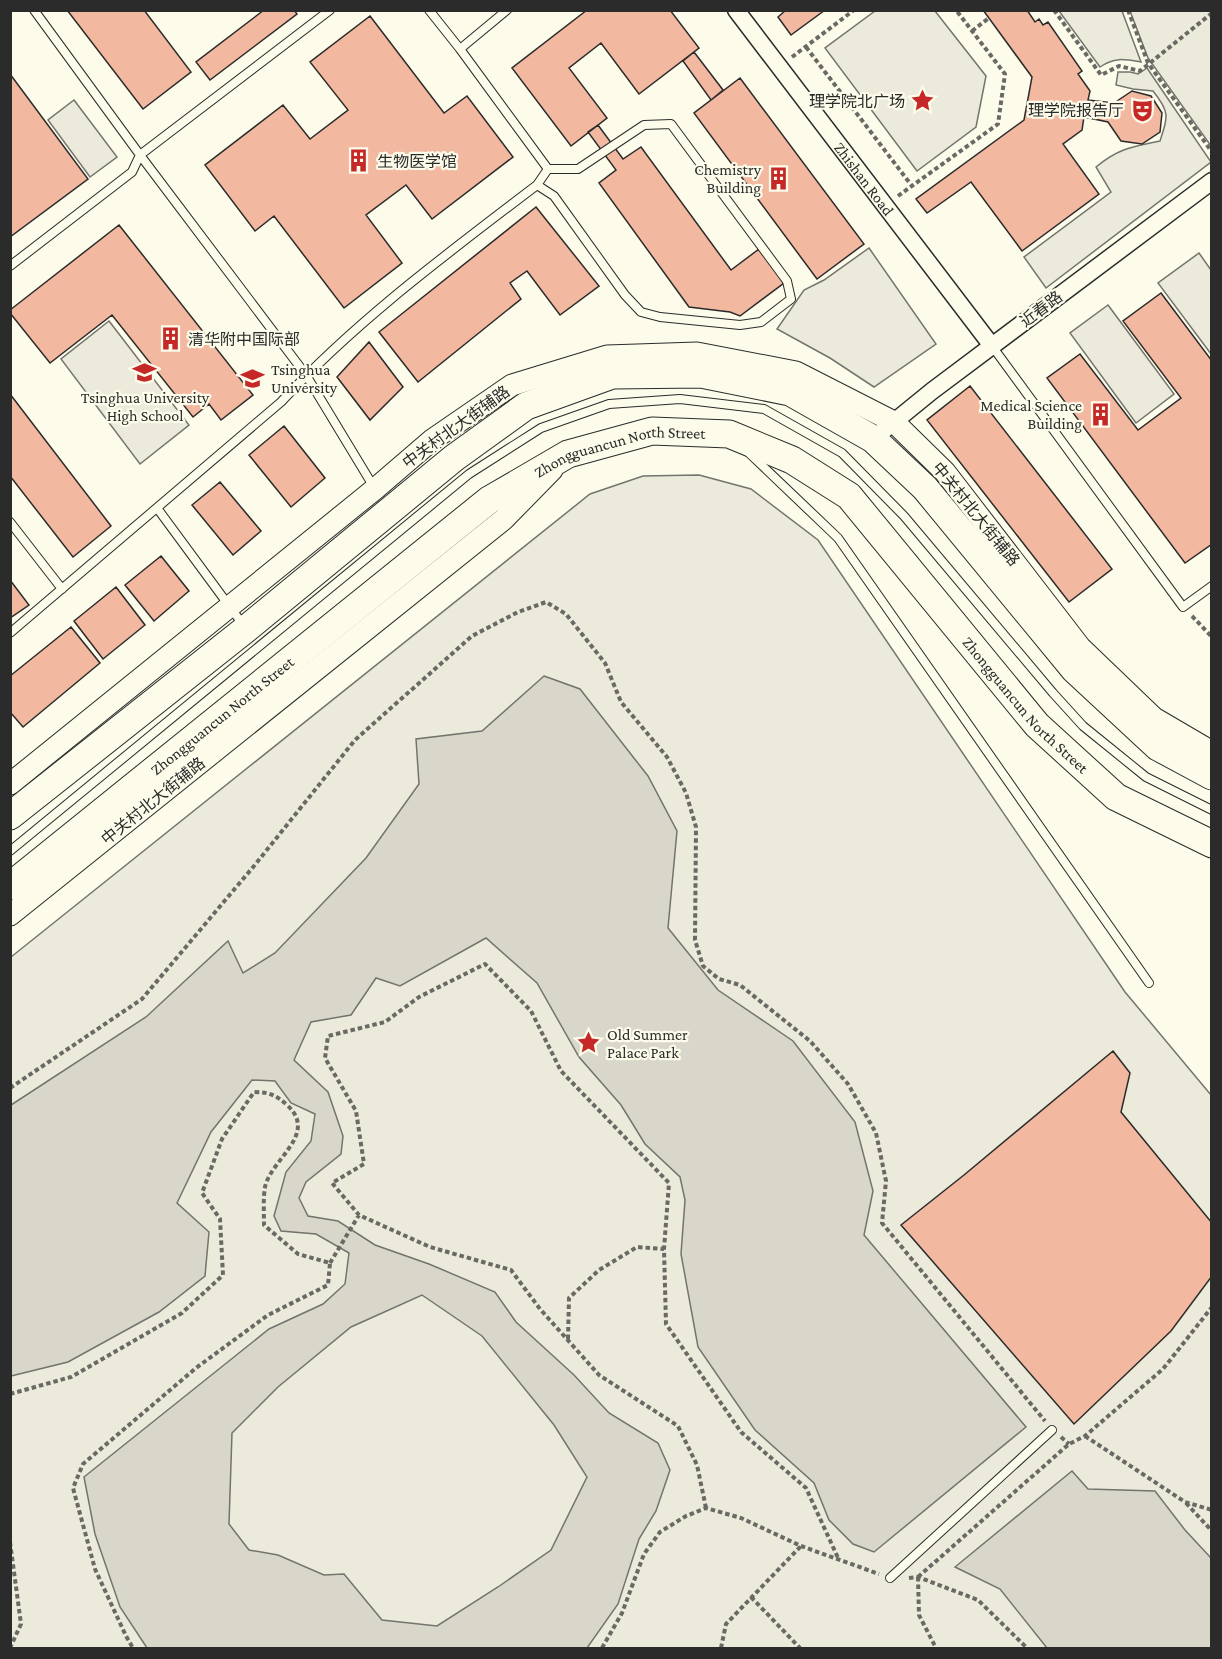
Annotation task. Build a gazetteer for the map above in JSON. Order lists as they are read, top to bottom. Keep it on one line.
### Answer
{"streets":{"main road":["Zhongguancun North Street"],"street":["Zhishan Road","近春路","中关村北大街辅路"]},"crossings":[["Zhishan Road","近春路"],["近春路","中关村北大街辅路"],["中关村北大街辅路","Zhongguancun North Street"]],"places":{"place":["理学院北广场","Old Summer Palace Park"],"theatre":["理学院报告厅"],"building":["生物医学馆","Chemistry Building","清华附中国际部","Medical Science Building"],"school or university":["Tsinghua University High School","Tsinghua University"]}}
